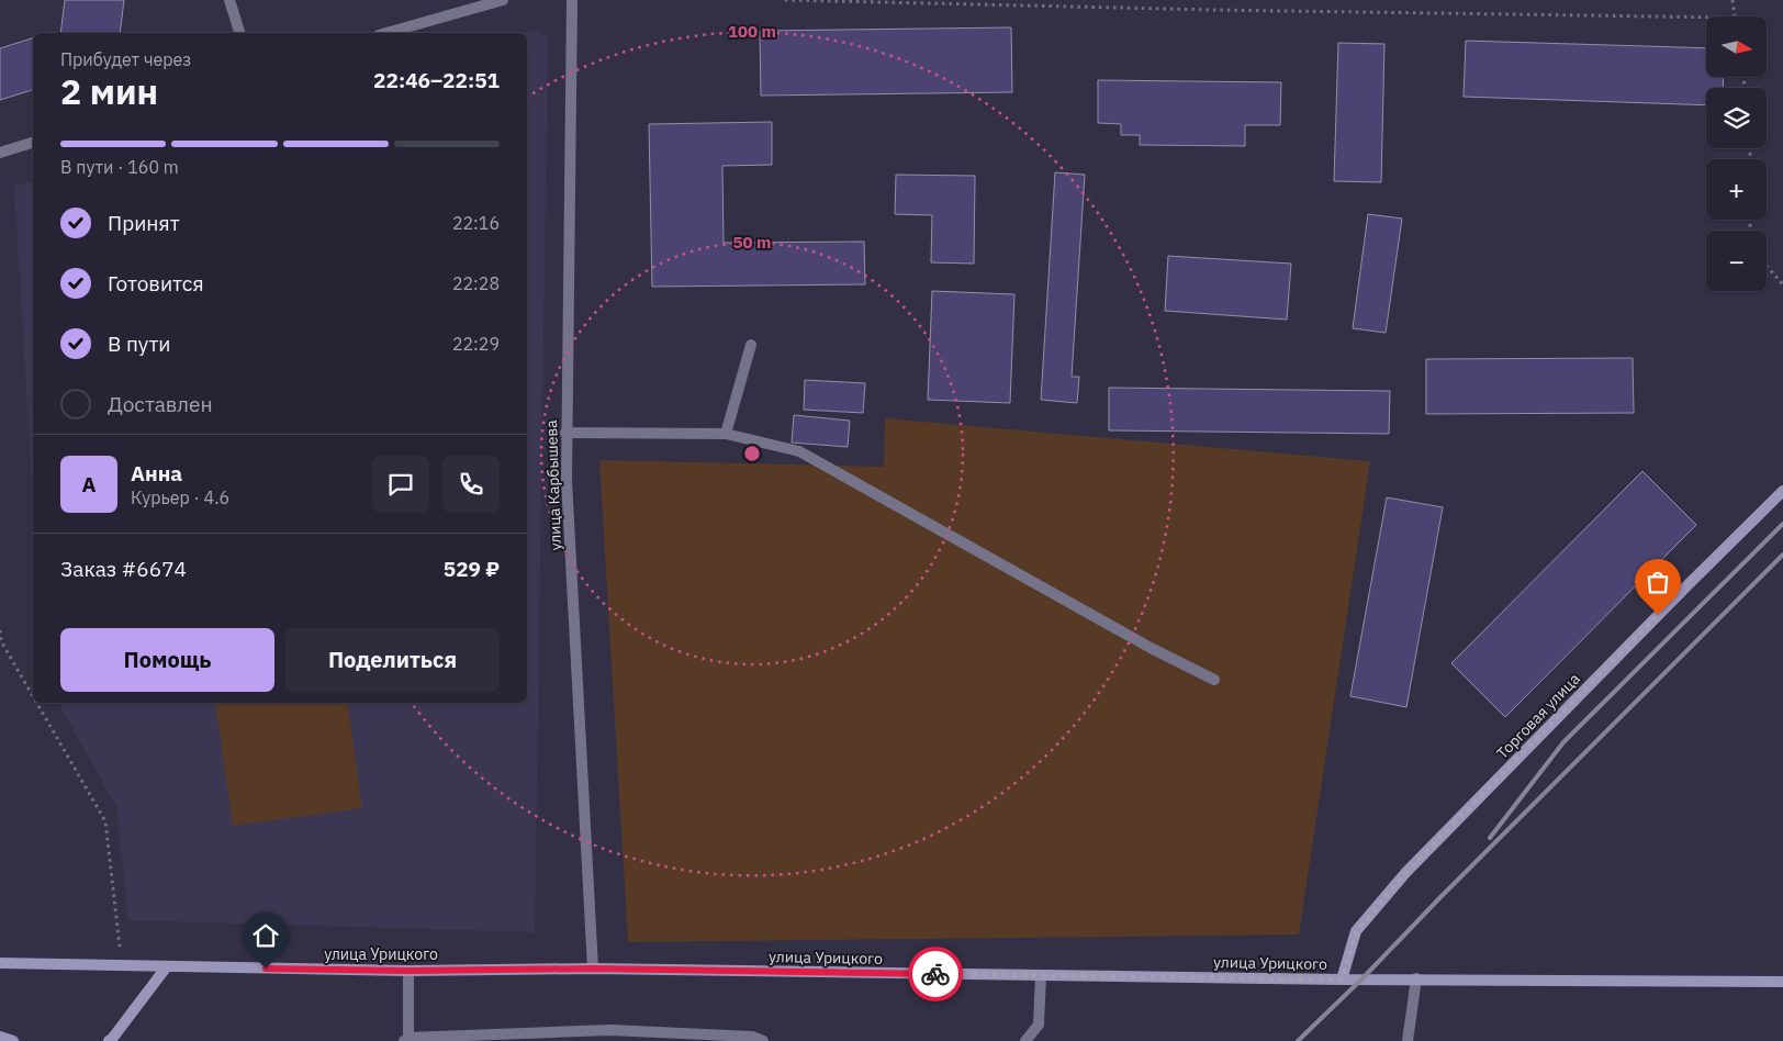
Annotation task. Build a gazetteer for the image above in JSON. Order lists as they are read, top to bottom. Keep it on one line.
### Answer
{"streets":{"street":["улица Карбышева","Торговая улица","улица Урицкого"]},"crossings":[["улица Карбышева","улица Урицкого"],["Торговая улица","улица Урицкого"]],"north":"right","page":{"map_buttons":["+","−"],"heading":["2 мин","Прибудет через","22:46–22:51"],"panel":["Анна","Курьер · 4.6","Заказ #6674","529 ₽"],"bar":"В пути · 160 m","list":[["Принят","22:16"],["Готовится","22:28"],["В пути","22:29"],"Доставлен"],"round":"А","buttons":["Помощь","Поделиться"]},"rings":["100 m","50 m"]}
